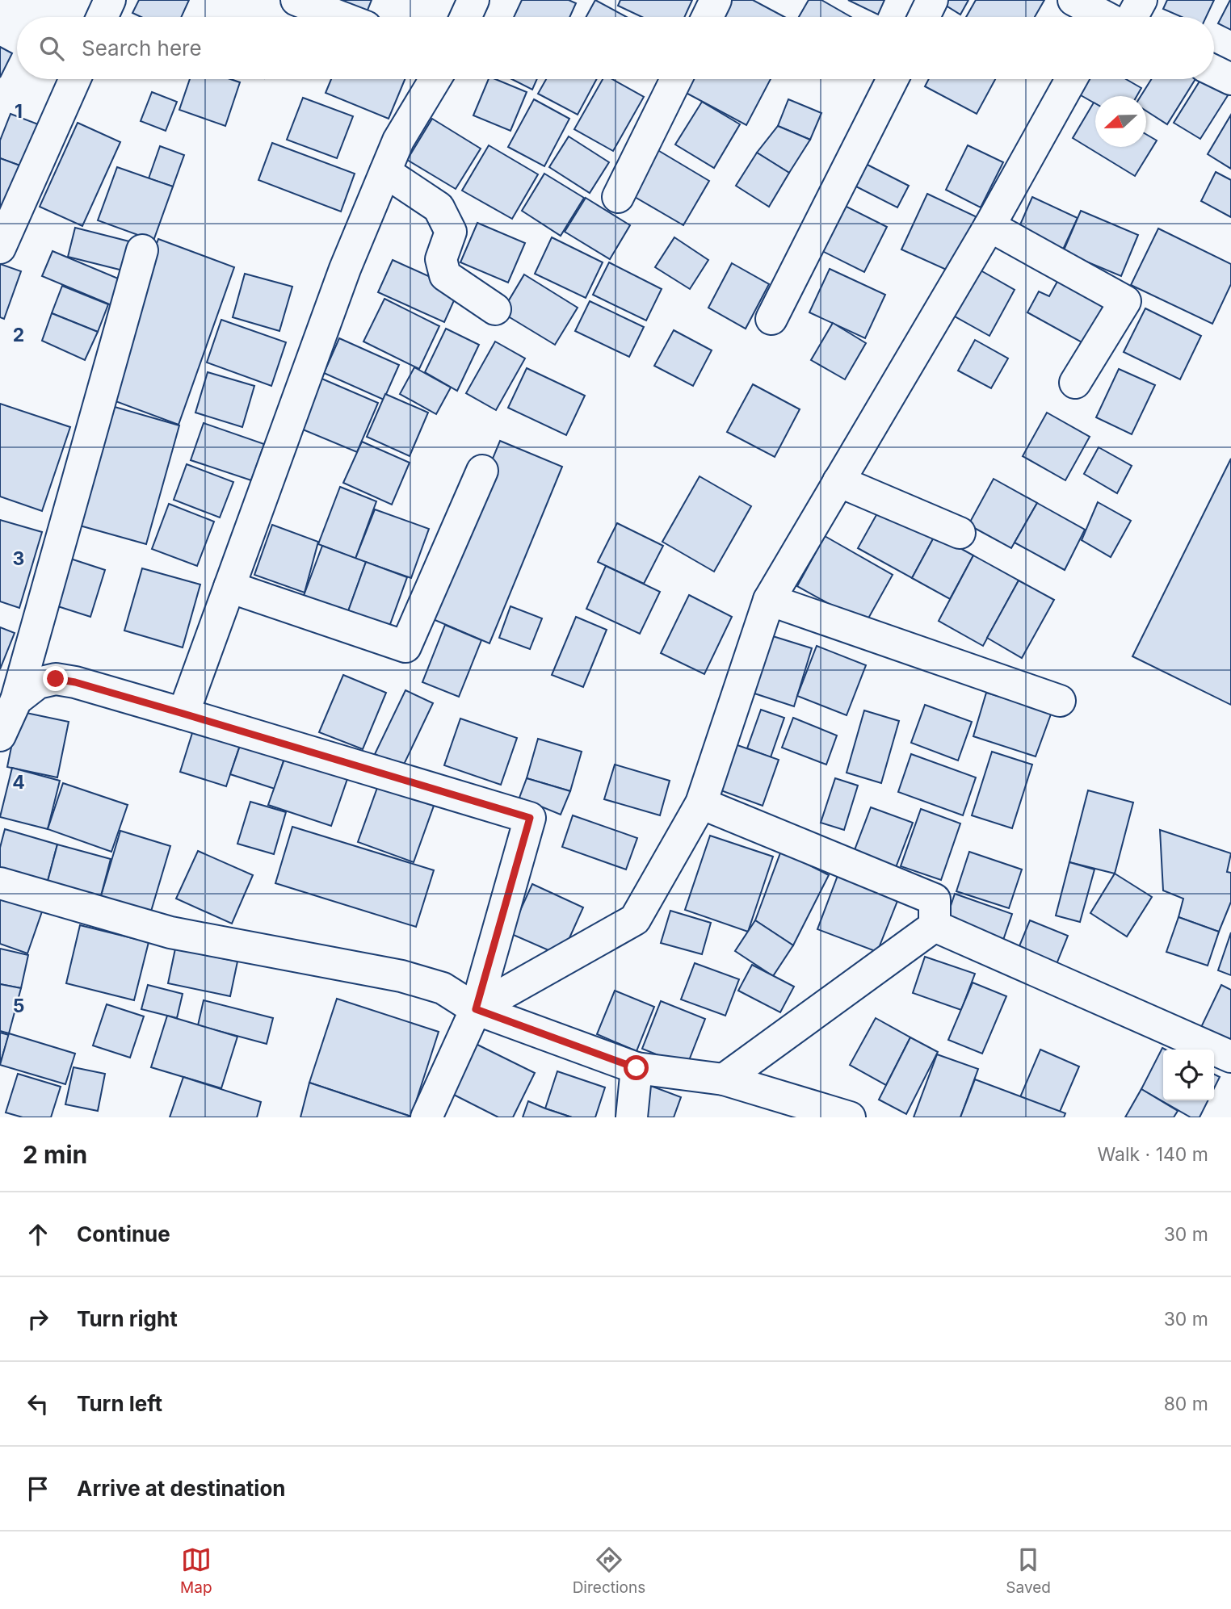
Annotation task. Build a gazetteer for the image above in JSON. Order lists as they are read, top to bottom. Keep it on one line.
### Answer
{"north":"left","page":{"search":"Search here","heading":["2 min","Walk · 140 m"],"list":[["Continue","30 m"],["Turn right","30 m"],["Turn left","80 m"],"Arrive at destination"],"nav":["Map","Directions","Saved"]},"grid":{"rows":["1","2","3","4","5"]}}
